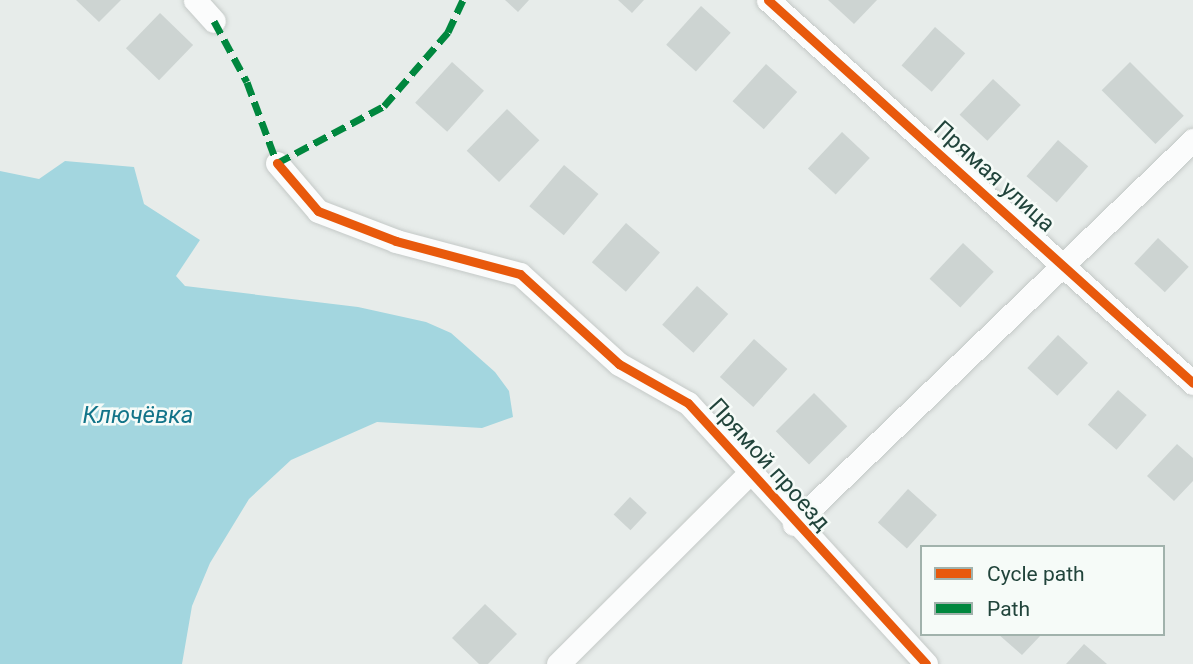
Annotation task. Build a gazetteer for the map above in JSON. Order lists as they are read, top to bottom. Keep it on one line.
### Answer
{"streets":{"street":["Прямая улица","Прямой проезд"]},"water":["Ключёвка"],"legend":["Cycle path","Path"]}
